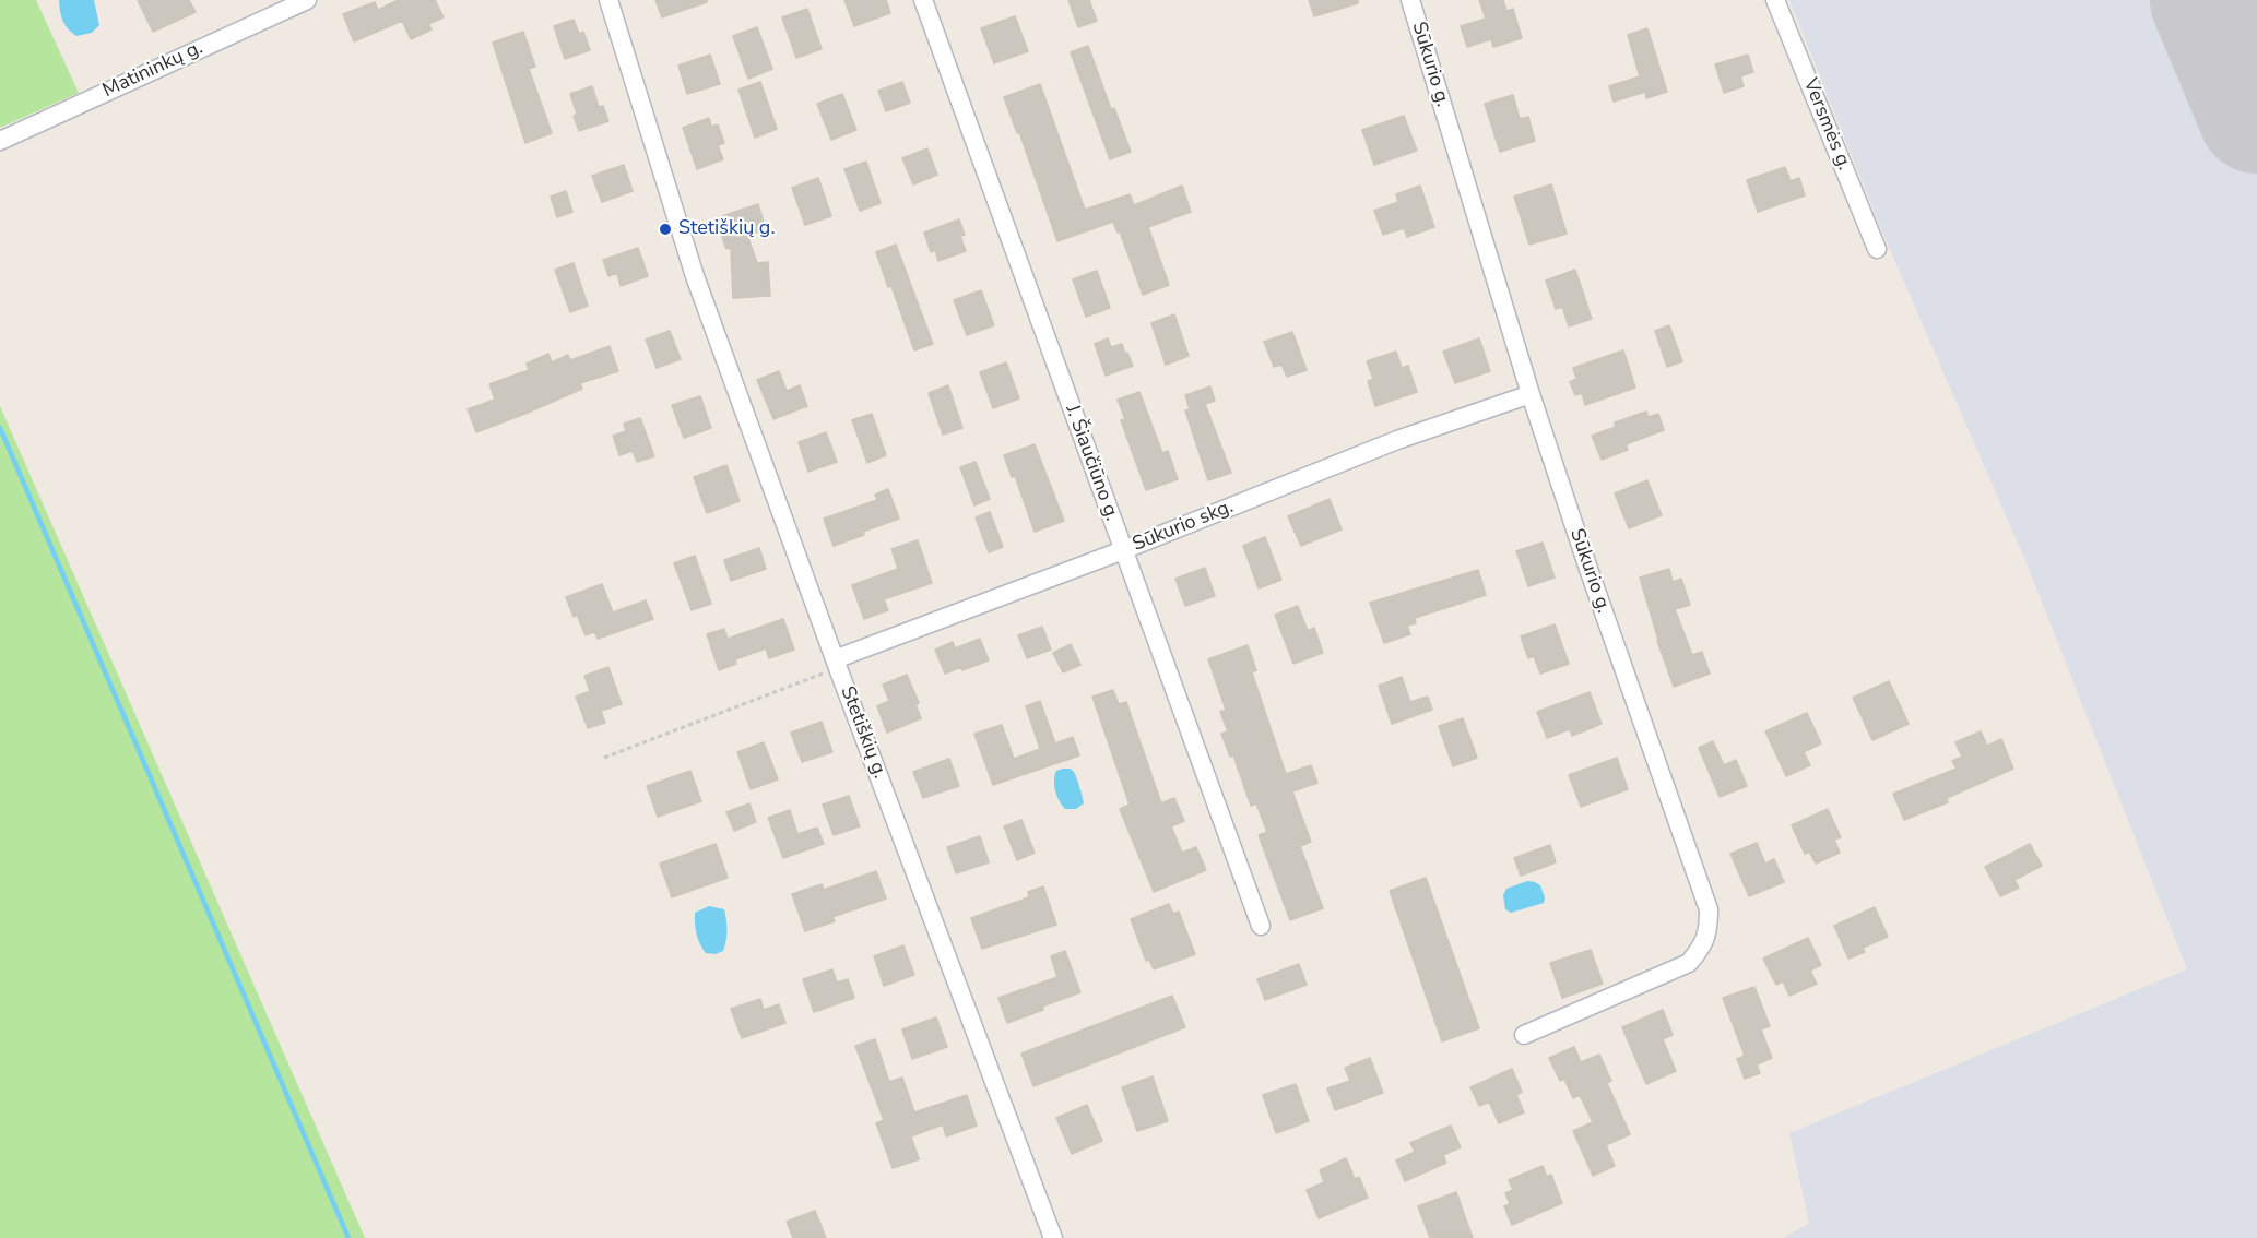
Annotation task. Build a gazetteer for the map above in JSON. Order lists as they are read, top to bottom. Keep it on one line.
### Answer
{"streets":{"street":["Sūkurio g.","Matininkų g.","Versmės g.","J. Šiaučiūno g.","Sūkurio skg.","Stetiškių g."]},"crossings":[["Sūkurio g.","Sūkurio skg."],["J. Šiaučiūno g.","Sūkurio skg."],["Sūkurio skg.","Stetiškių g."]],"places":["Stetiškių g."]}
